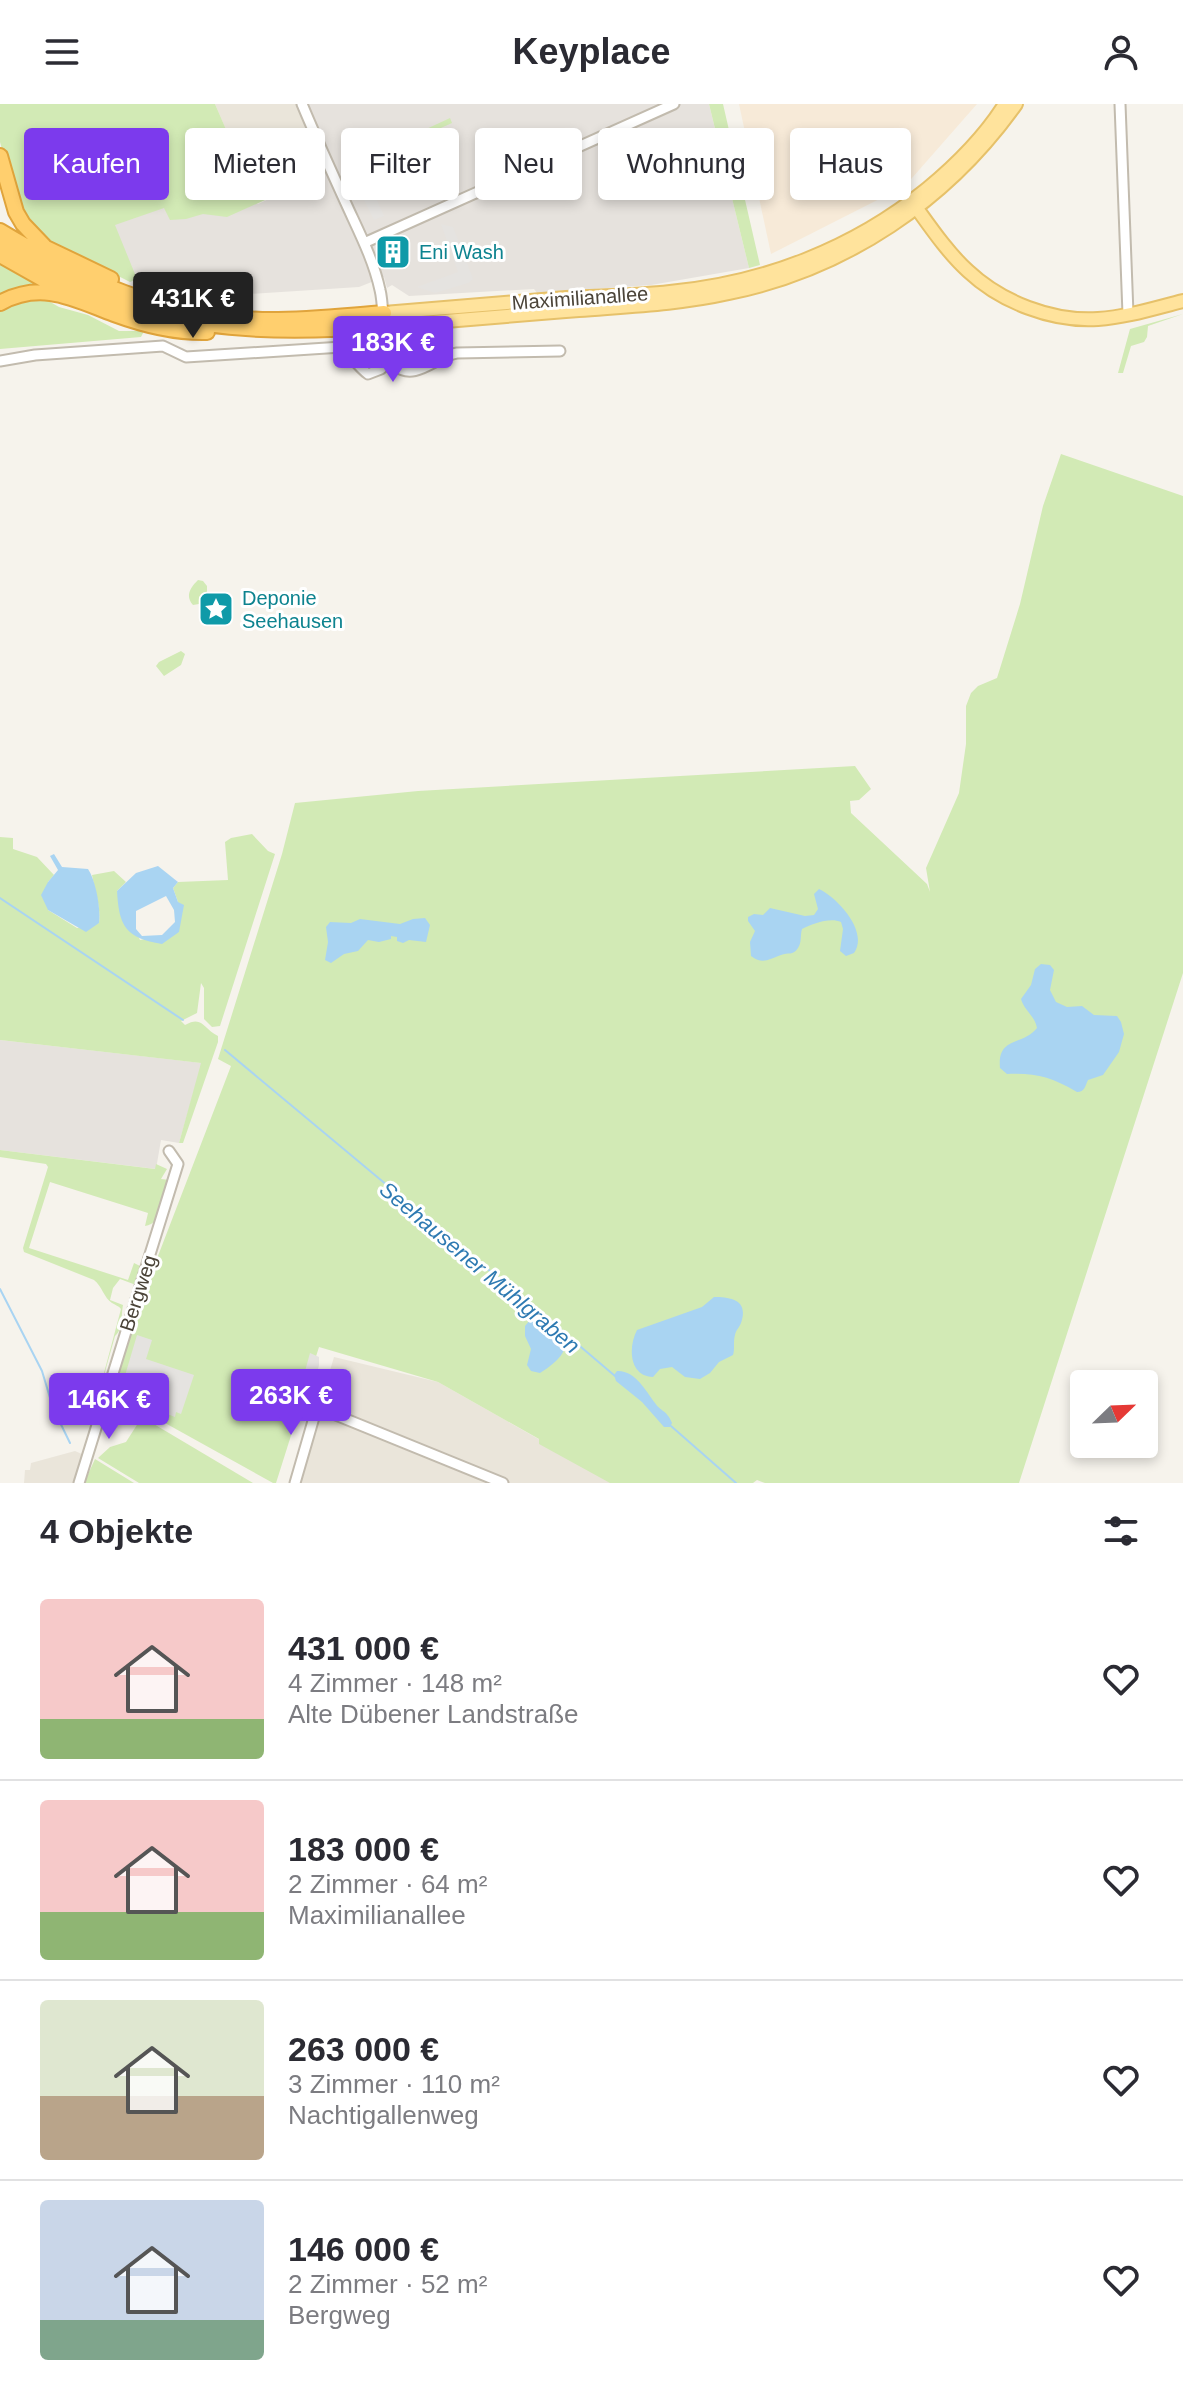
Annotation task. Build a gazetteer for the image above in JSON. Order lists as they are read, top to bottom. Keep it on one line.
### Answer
{"streets":{"highway":["Maximilianallee"],"street":["Bergweg"]},"water":["Seehausener Mühlgraben"],"places":{"building":["Eni Wash"],"place":["Deponie Seehausen"]},"north":"top right","page":{"header":"Keyplace","chip":["Kaufen","Mieten","Filter","Neu","Wohnung","Haus"],"price":["431K €","183K €","263K €","146K €"],"heading":"4 Objekte","list":[{"name":"431 000 €","note":"4 Zimmer · 148 m² · Alte Dübener Landstraße"},{"name":"183 000 €","note":"2 Zimmer · 64 m² · Maximilianallee"},{"name":"263 000 €","note":"3 Zimmer · 110 m² · Nachtigallenweg"},{"name":"146 000 €","note":"2 Zimmer · 52 m² · Bergweg"}]}}
